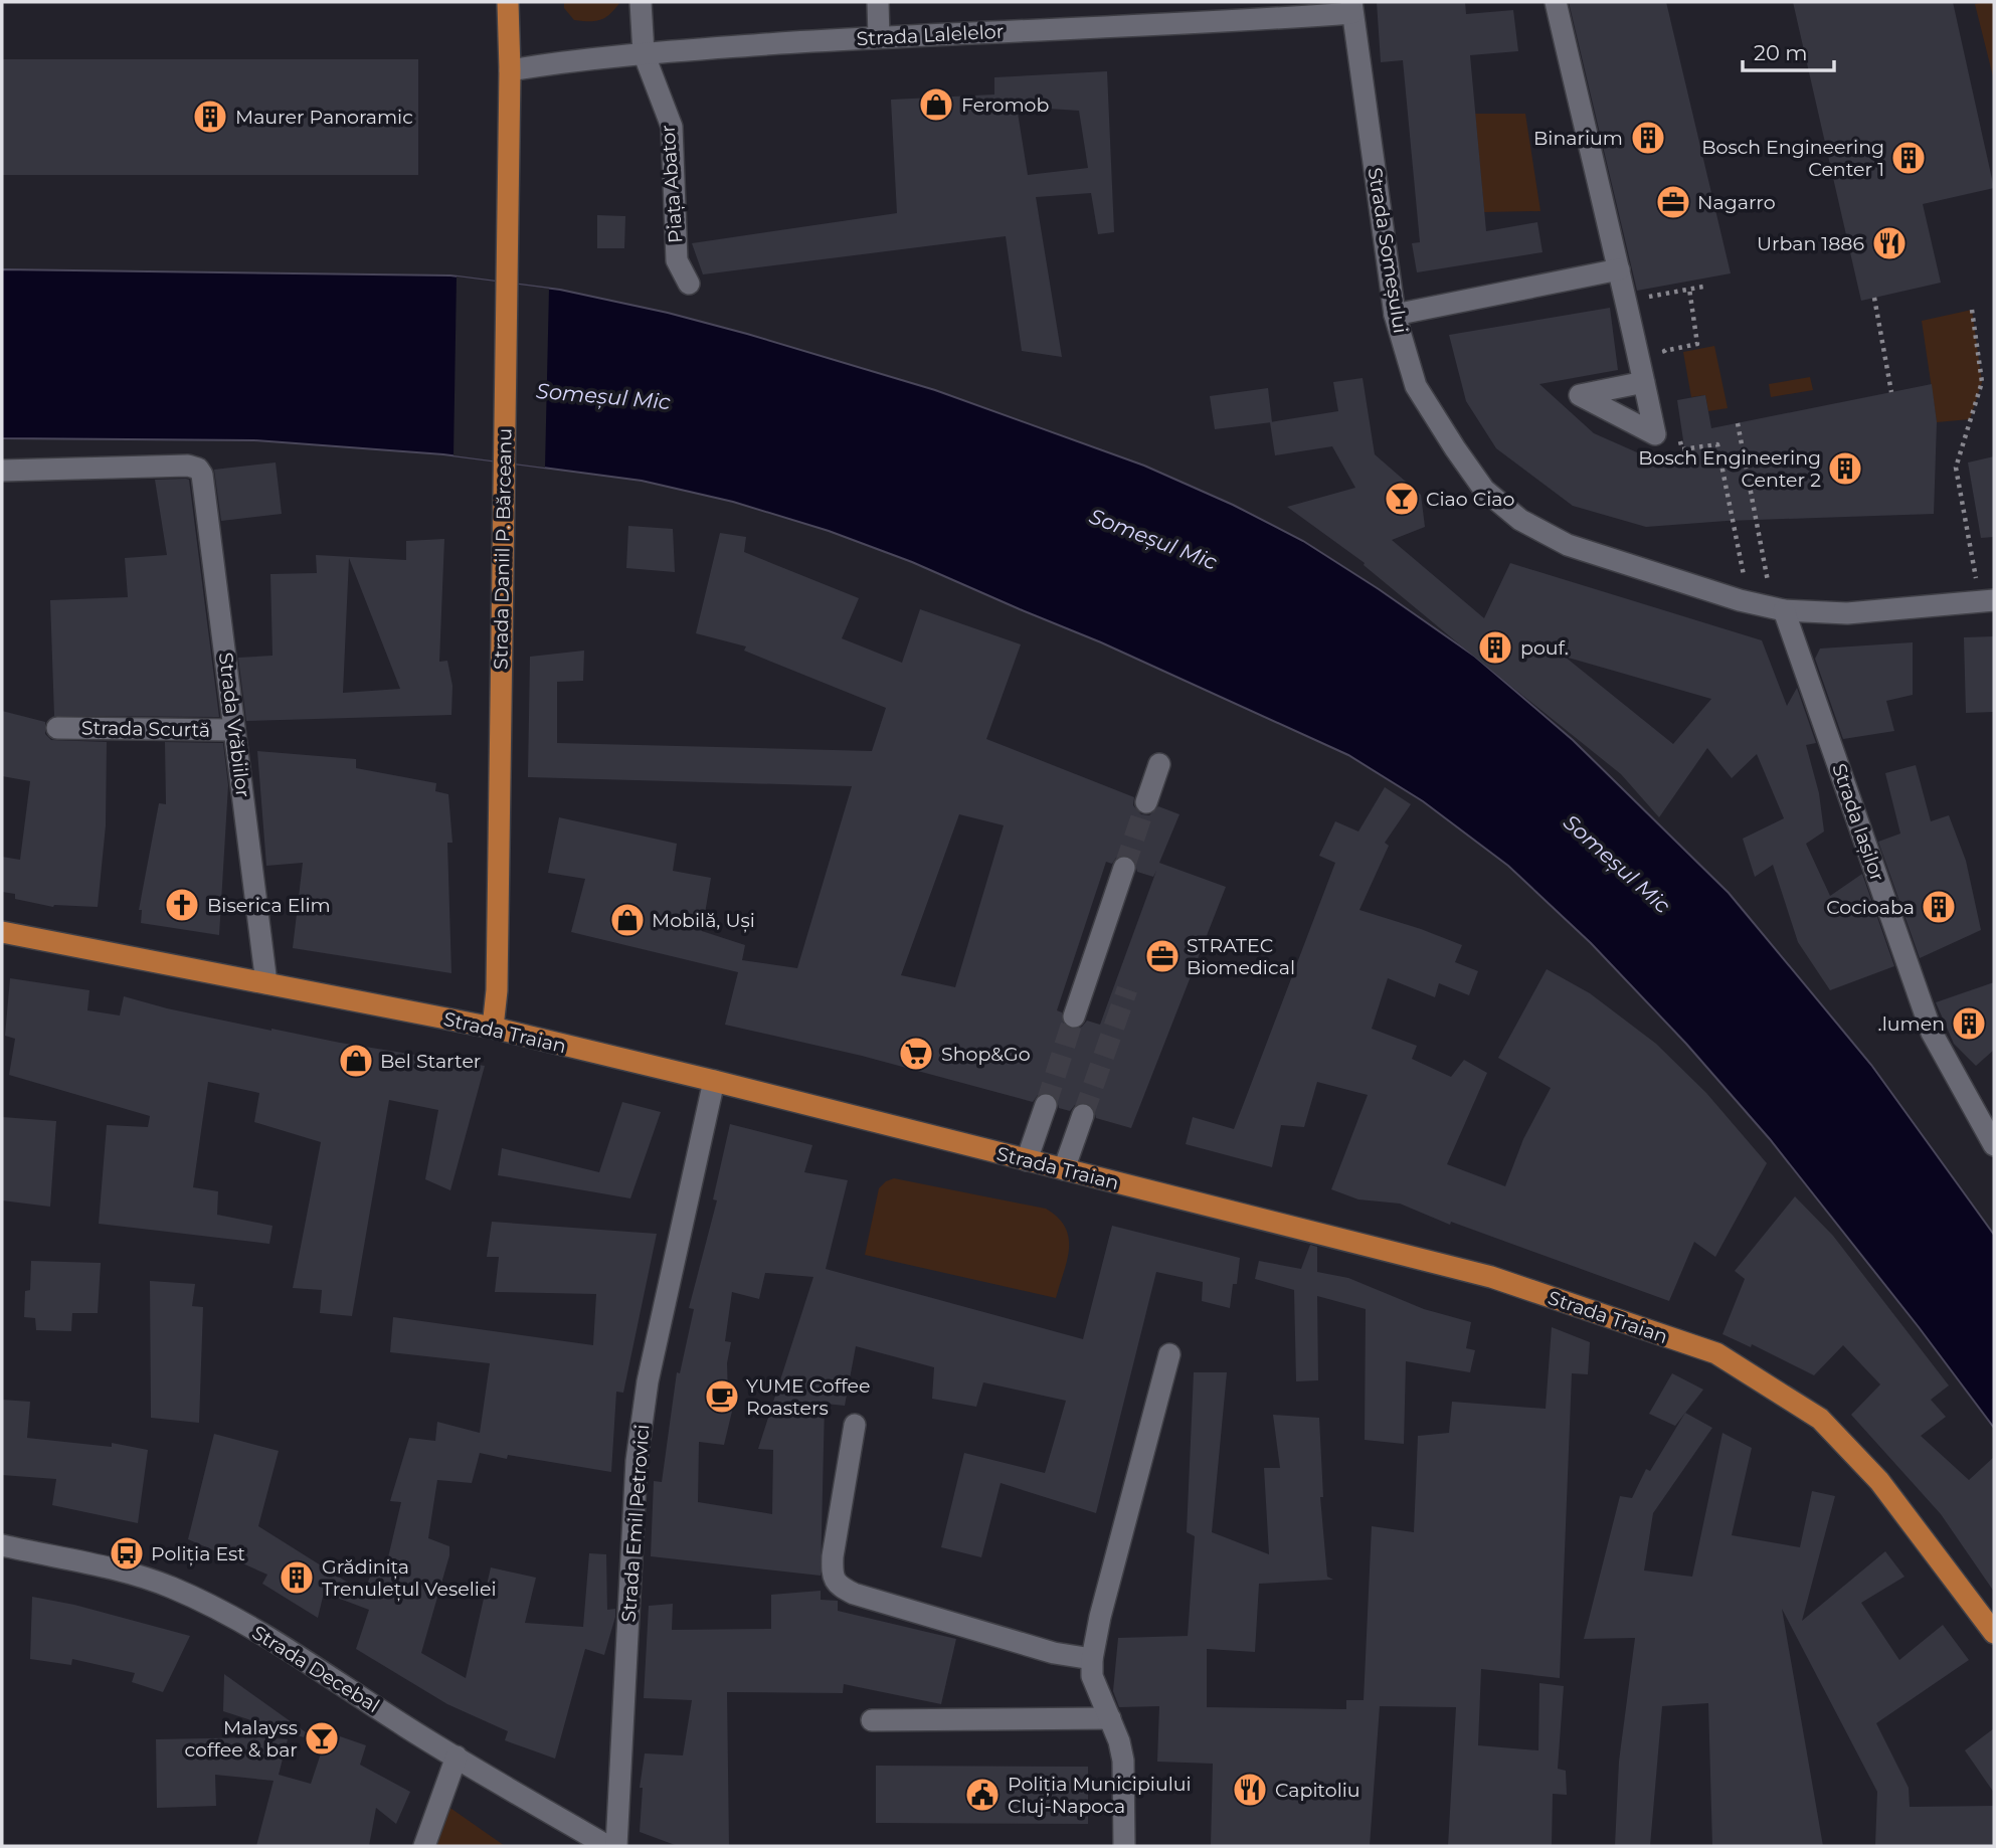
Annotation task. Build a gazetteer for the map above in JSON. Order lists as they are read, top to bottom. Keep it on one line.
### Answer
{"streets":{"main road":["Strada Daniil P. Bărceanu","Strada Traian"],"street":["Strada Lalelelor","Piața Abator","Strada Someșului","Strada Vrăbiilor","Strada Scurtă","Strada Iașilor","Strada Emil Petrovici","Strada Decebal"]},"crossings":[["Strada Lalelelor","Piața Abator"],["Strada Lalelelor","Strada Someșului"],["Strada Lalelelor","Strada Daniil P. Bărceanu"],["Strada Someșului","Strada Iașilor"],["Strada Daniil P. Bărceanu","Strada Traian"],["Strada Vrăbiilor","Strada Scurtă"],["Strada Vrăbiilor","Strada Traian"],["Strada Traian","Strada Emil Petrovici"]],"water":["Someșul Mic"],"places":{"shop":["Feromob","Mobilă, Uși","Bel Starter"],"building":["Maurer Panoramic","Binarium","Bosch Engineering Center 1","Bosch Engineering Center 2","pouf.","Cocioaba",".lumen","Grădinița Trenulețul Veseliei"],"office":["Nagarro","STRATEC Biomedical"],"restaurant":["Urban 1886","Capitoliu"],"bar":["Ciao Ciao","Malayss coffee & bar"],"church":["Biserica Elim"],"supermarket":["Shop&Go"],"cafe":["YUME Coffee Roasters"],"bus stop":["Poliția Est"],"public building":["Poliția Municipiului Cluj-Napoca"]},"scale_bar":"20 m"}
